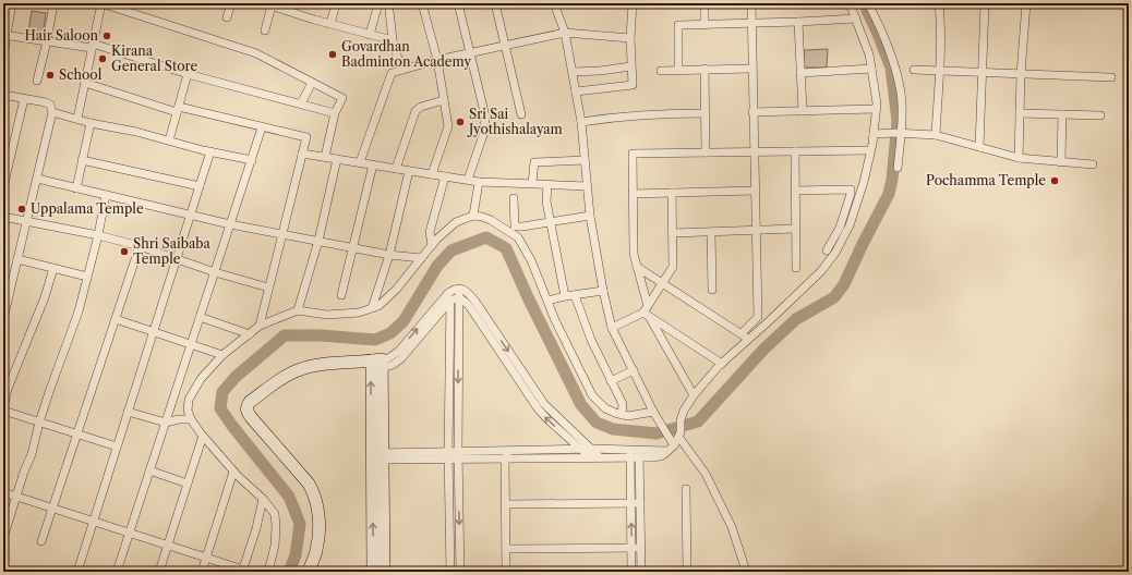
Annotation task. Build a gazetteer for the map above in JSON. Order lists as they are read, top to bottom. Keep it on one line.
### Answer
{"places":["Hair Saloon","Govardhan Badminton Academy","Kirana General Store","School","Sri Sai Jyothishalayam","Pochamma Temple","Uppalama Temple","Shri Saibaba Temple"]}
